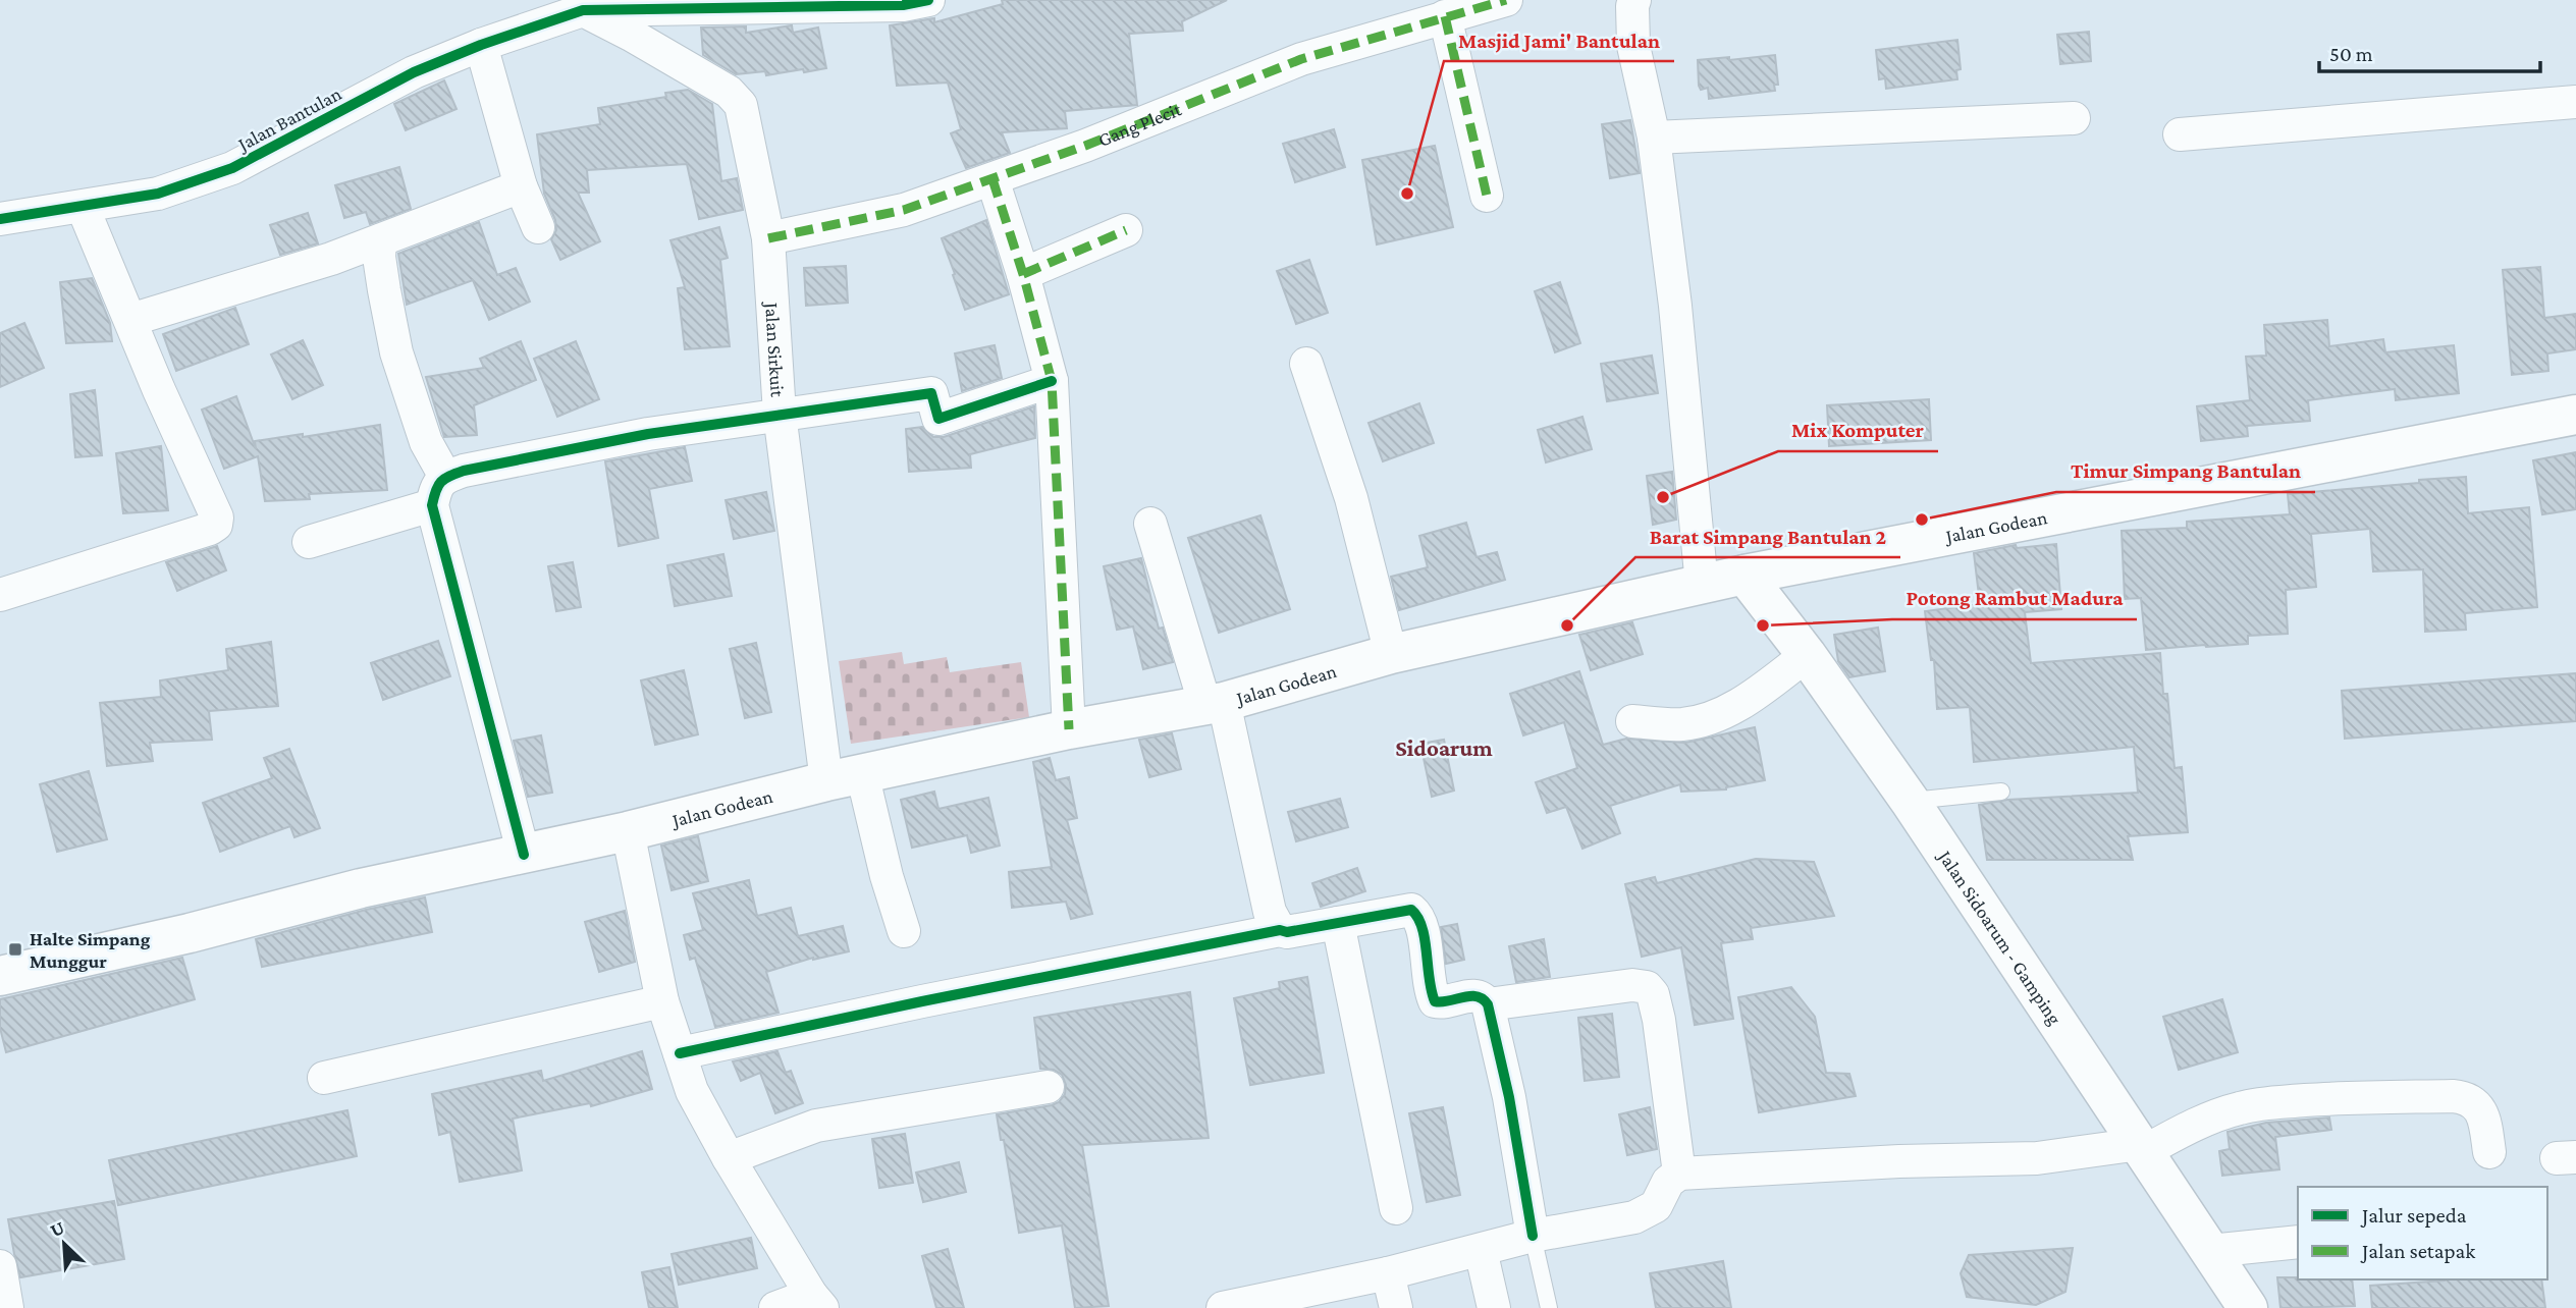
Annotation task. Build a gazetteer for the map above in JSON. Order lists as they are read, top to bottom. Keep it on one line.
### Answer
{"streets":{"main road":["Jalan Godean","Jalan Sidoarum - Gamping"],"street":["Jalan Bantulan","Gang Plecit","Jalan Sirkuit"]},"crossings":[["Jalan Bantulan","Jalan Sirkuit"],["Gang Plecit","Jalan Sirkuit"],["Jalan Sirkuit","Jalan Godean"],["Jalan Godean","Jalan Sidoarum - Gamping"]],"districts":["Sidoarum"],"places":{"other":["Masjid Jami' Bantulan","Mix Komputer","Timur Simpang Bantulan","Barat Simpang Bantulan 2","Potong Rambut Madura"],"transit":["Halte Simpang Munggur"]},"legend":["Jalur sepeda","Jalan setapak"],"scale_bar":"50 m","north":"top left"}
